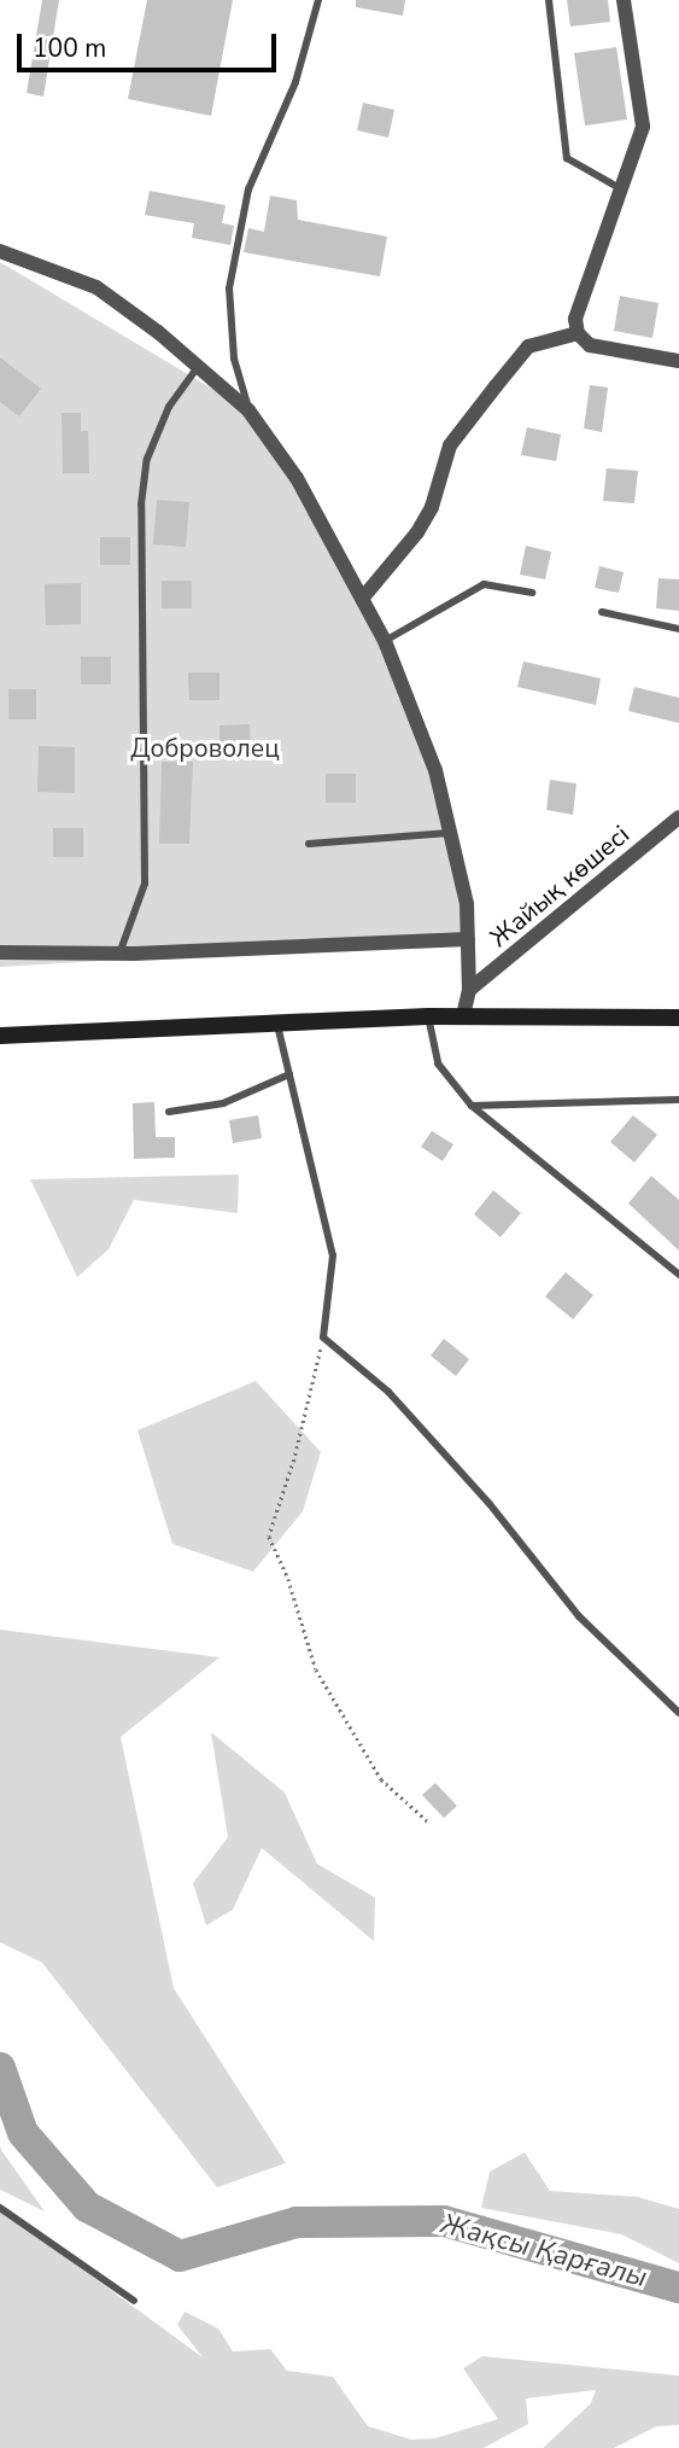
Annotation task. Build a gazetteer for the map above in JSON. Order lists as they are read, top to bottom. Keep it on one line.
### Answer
{"streets":{"street":["Жайық көшесі"]},"water":["Жақсы Қарғалы"],"parks":["Доброволец"],"scale_bar":"100 m"}
